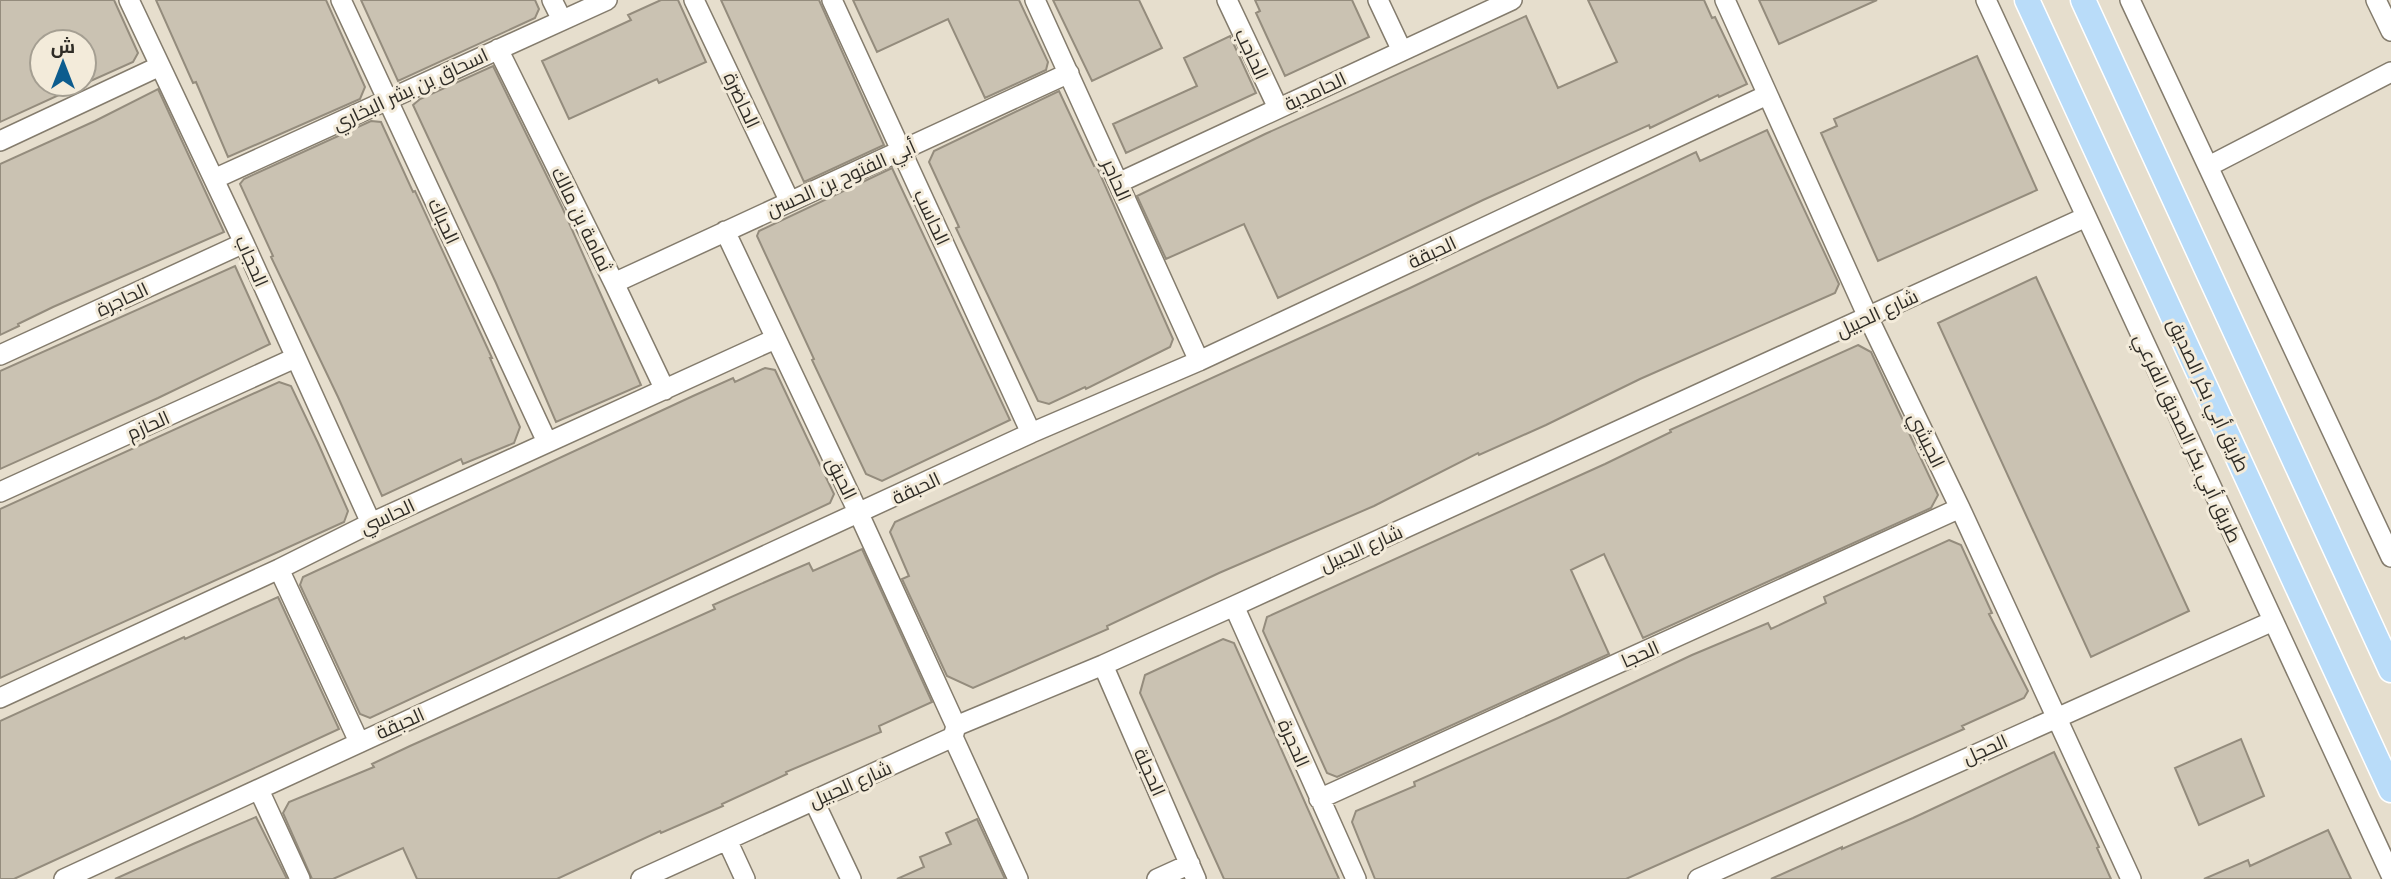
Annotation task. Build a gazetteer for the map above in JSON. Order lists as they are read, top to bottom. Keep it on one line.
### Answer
{"streets":{"main road":["طريق أبي بكر الصديق"],"street":["الحاجب","اسحاق بن بشر البخاري","الحامدية","الحاضرة","أبي الفتوح بن الحسن","الحاجر","الحاسب","ثمامة بن مالك","الحباك","الحبقة","الحجاب","الحاجرة","شارع الحبيل","الحازم","طريق أبي بكر الصديق الفرعي","الجيشي","الحبق","الحاسي","الحجا","الحجرة","الحجل","الحجلة"]},"crossings":[["الحاجب","الحامدية"],["اسحاق بن بشر البخاري","ثمامة بن مالك"],["اسحاق بن بشر البخاري","الحباك"],["اسحاق بن بشر البخاري","الحجاب"],["الحامدية","الحاجر"],["الحاضرة","أبي الفتوح بن الحسن"],["أبي الفتوح بن الحسن","الحاجر"],["أبي الفتوح بن الحسن","الحاسب"],["أبي الفتوح بن الحسن","ثمامة بن مالك"],["أبي الفتوح بن الحسن","الحبق"],["الحاجر","الحبقة"],["الحاسب","الحبقة"],["ثمامة بن مالك","الحاسي"],["الحباك","الحاسي"],["الحبقة","الجيشي"],["الحبقة","الحبق"],["الحجاب","الحاجرة"],["الحجاب","الحازم"],["الحجاب","الحاسي"],["شارع الحبيل","طريق أبي بكر الصديق الفرعي"],["شارع الحبيل","الجيشي"],["شارع الحبيل","الحبق"],["شارع الحبيل","الحجرة"],["شارع الحبيل","الحجلة"],["طريق أبي بكر الصديق الفرعي","الحجل"],["الجيشي","الحجا"],["الجيشي","الحجل"],["الحبق","الحاسي"],["الحجا","الحجرة"]],"north":"top"}
